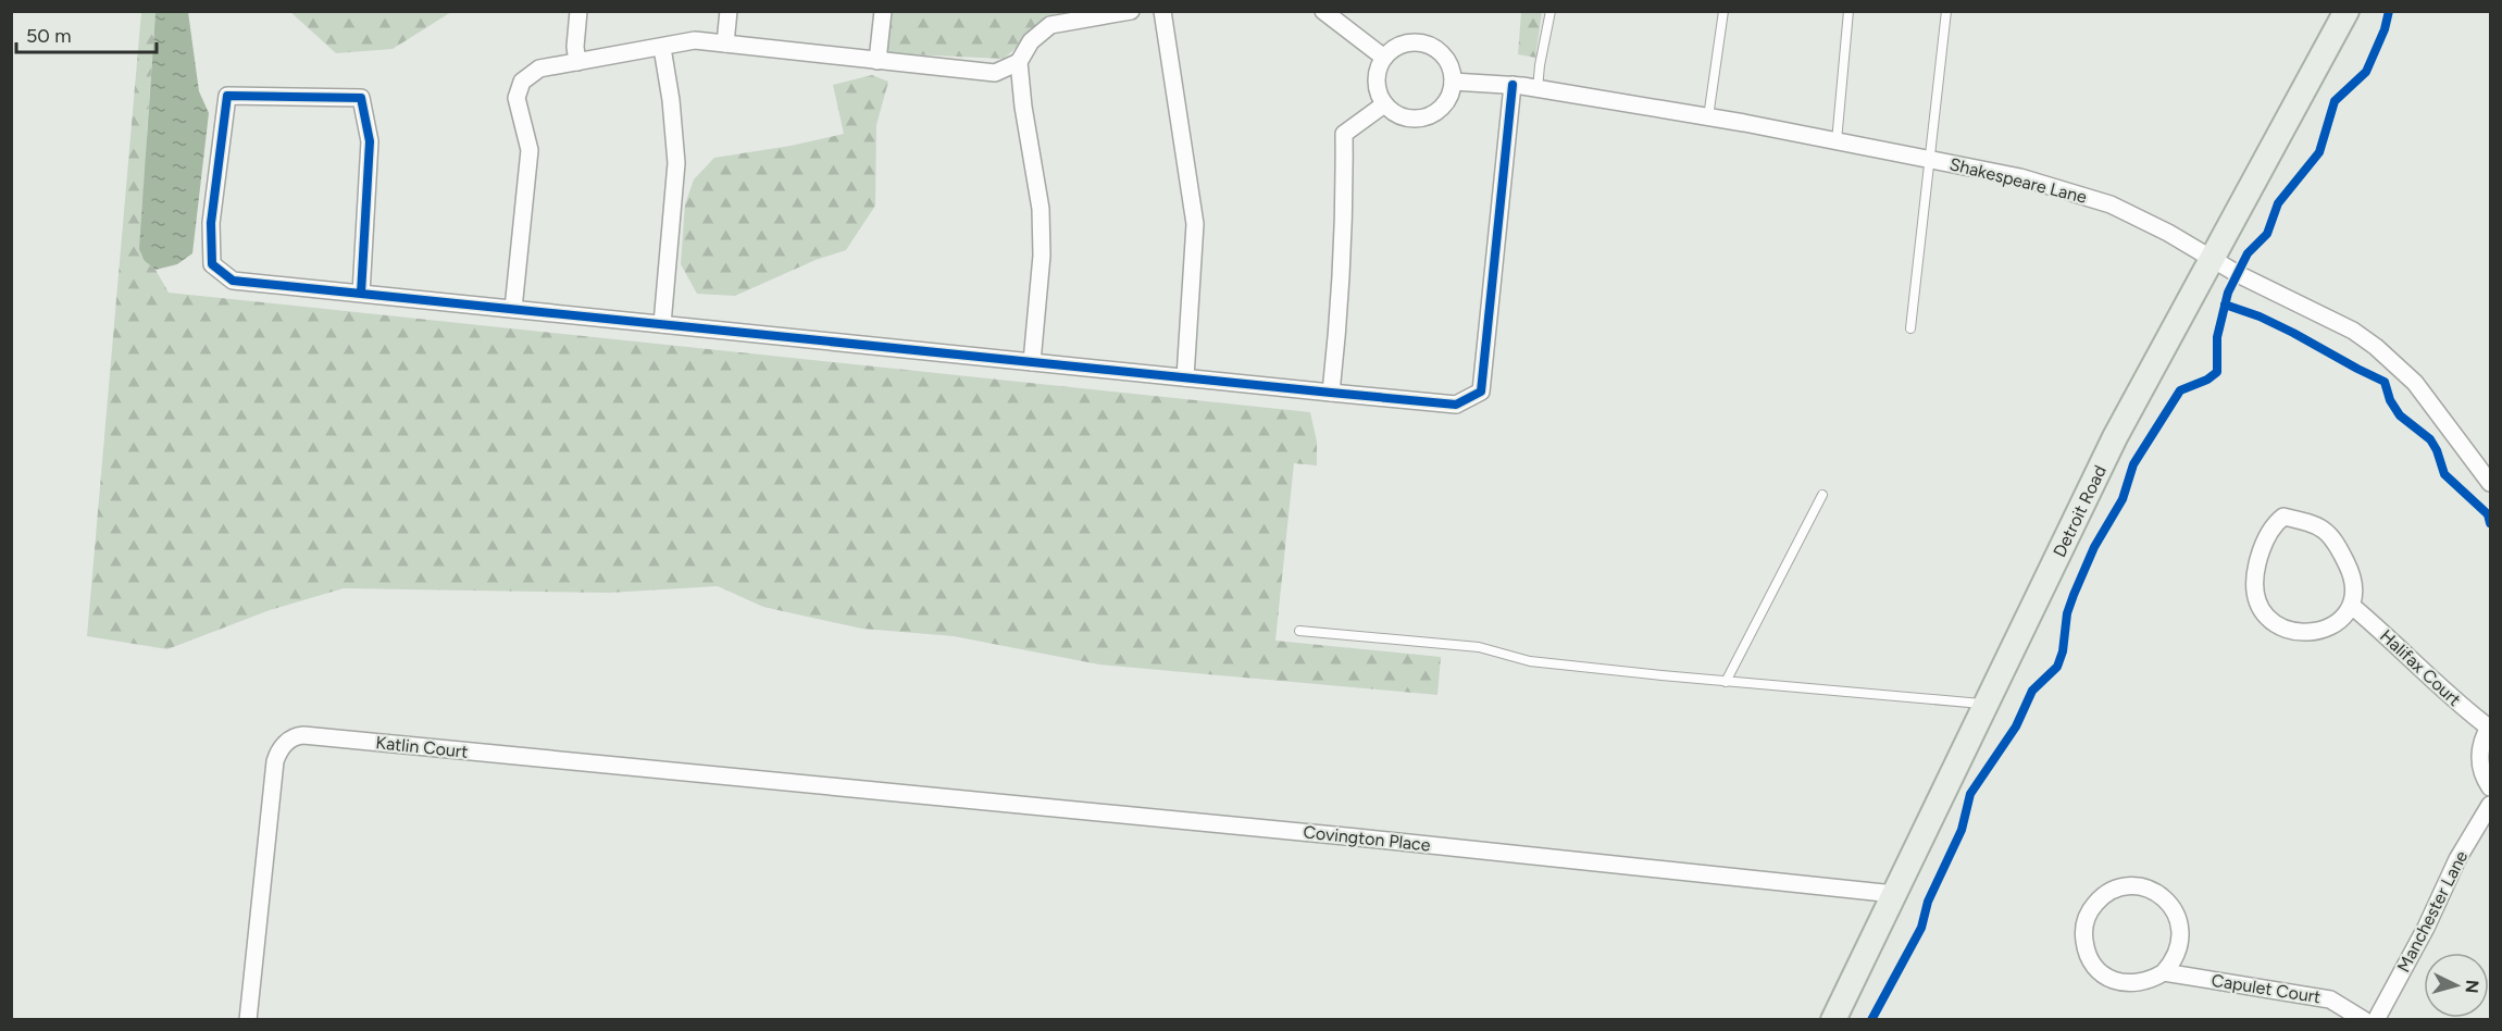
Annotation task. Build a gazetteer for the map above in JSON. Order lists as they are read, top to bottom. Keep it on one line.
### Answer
{"streets":{"main road":["Detroit Road"],"street":["Shakespeare Lane","Halifax Court","Katlin Court","Covington Place","Manchester Lane","Capulet Court"]},"crossings":[["Shakespeare Lane","Detroit Road"],["Detroit Road","Covington Place"],["Katlin Court","Covington Place"]],"scale_bar":"50 m","north":"right"}
